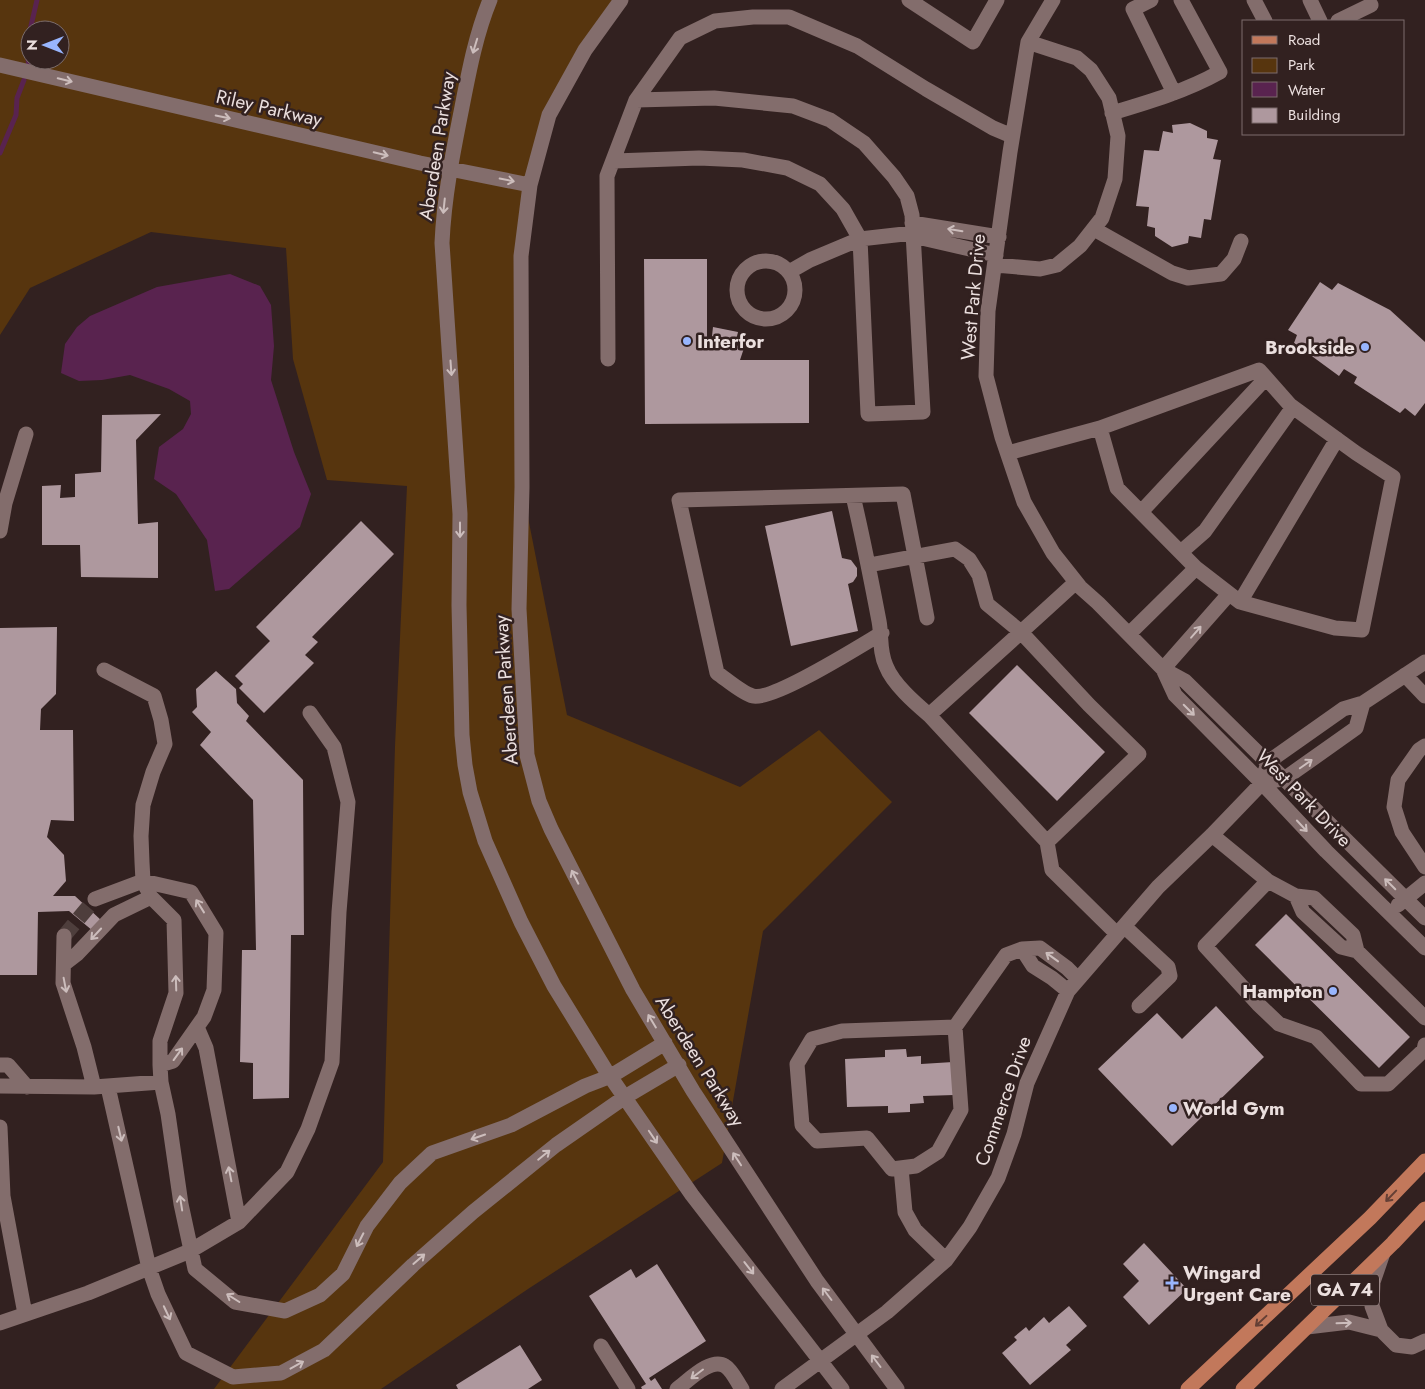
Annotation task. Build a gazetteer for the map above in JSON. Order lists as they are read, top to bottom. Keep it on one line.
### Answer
{"streets":{"main road":["GA 74"],"street":["Riley Parkway","Aberdeen Parkway","West Park Drive","Commerce Drive"]},"crossings":[["Riley Parkway","Aberdeen Parkway"],["Aberdeen Parkway","Commerce Drive"],["West Park Drive","Commerce Drive"]],"one_way":["Riley Parkway"],"places":{"other":["Interfor","Brookside","Hampton","World Gym"],"health":["Wingard Urgent Care"]},"legend":["Road","Park","Water","Building"],"north":"left"}
